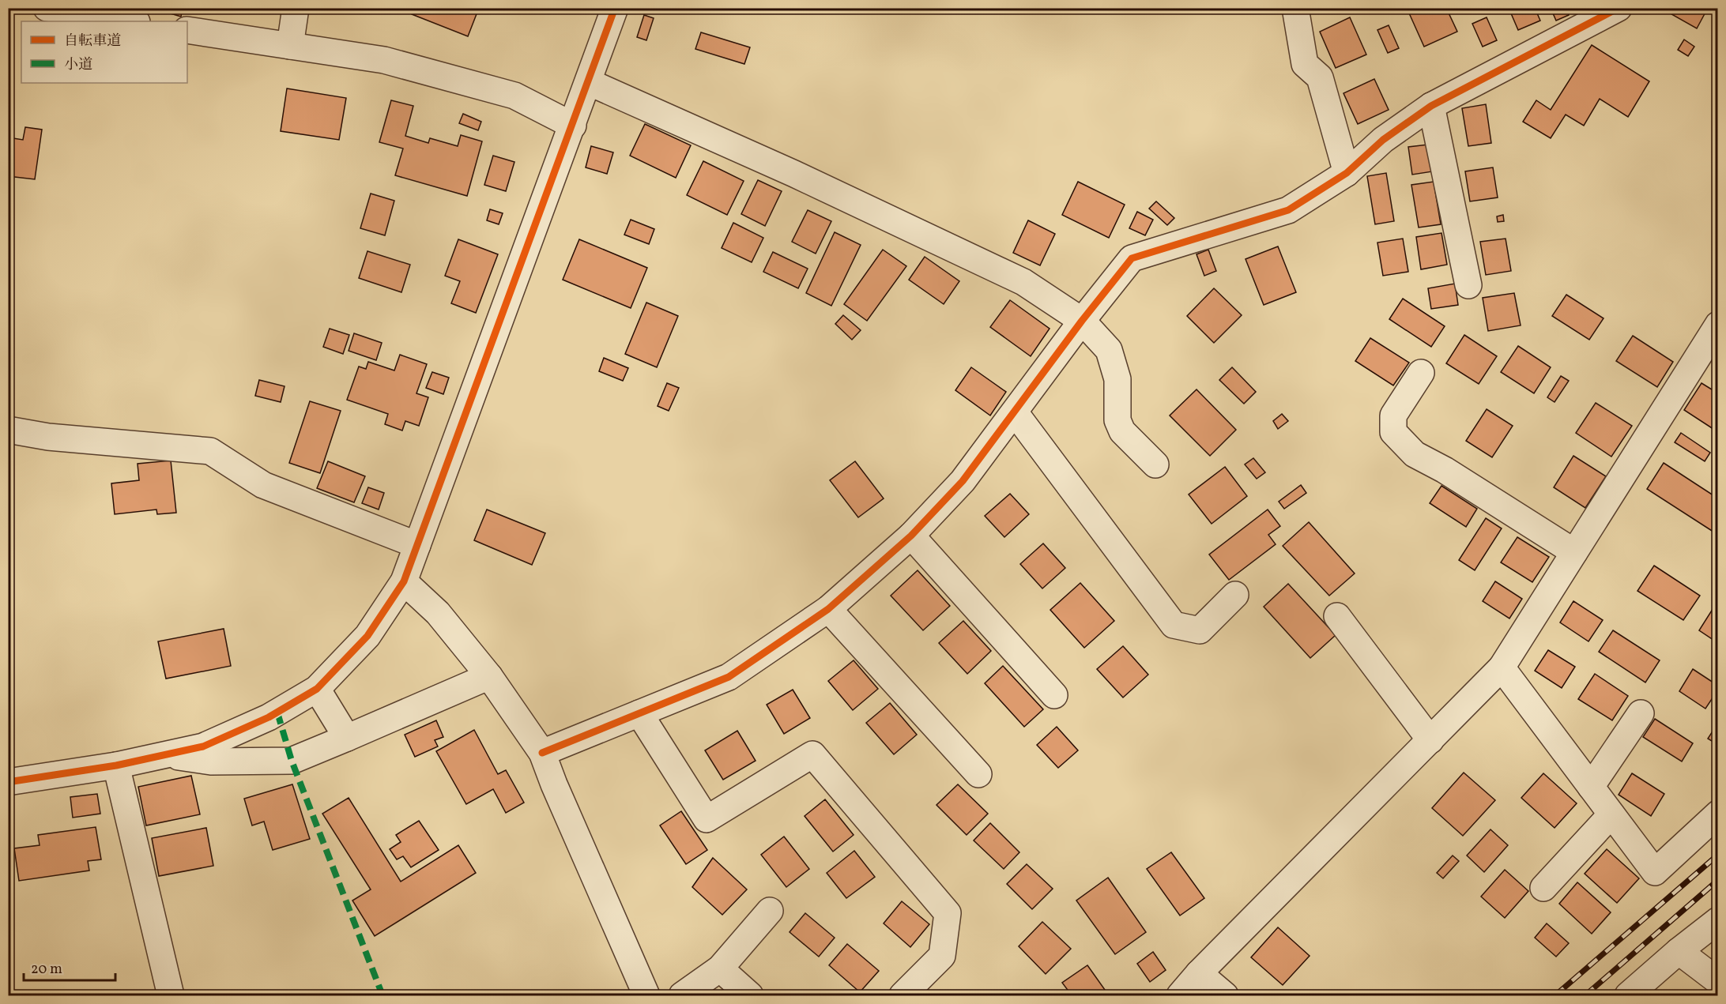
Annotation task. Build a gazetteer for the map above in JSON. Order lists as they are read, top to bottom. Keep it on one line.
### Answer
{"legend":["自転車道","小道"],"scale_bar":"20 m"}
